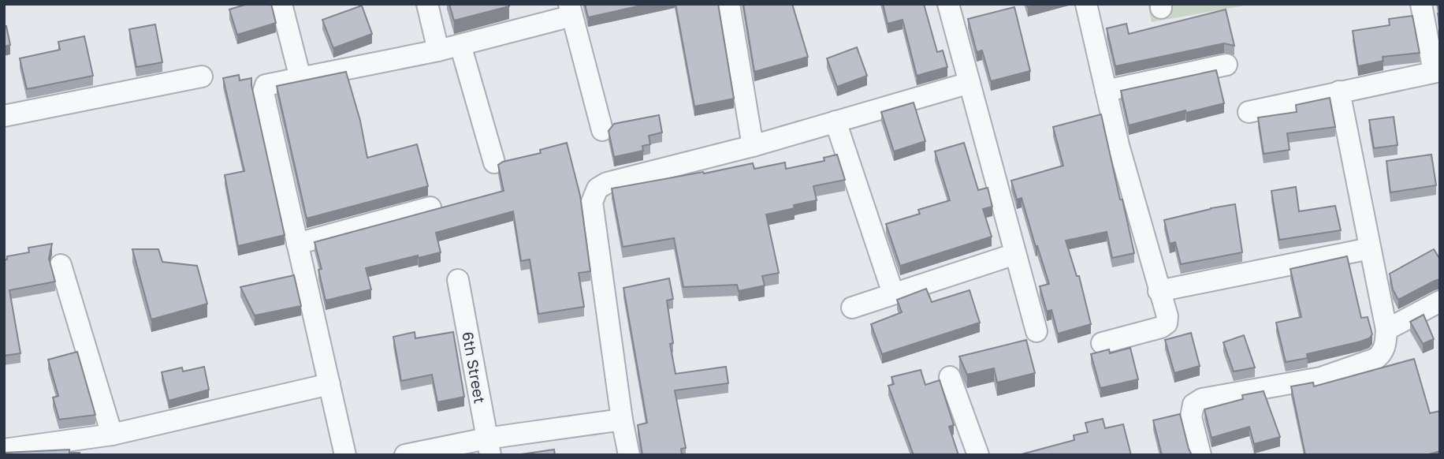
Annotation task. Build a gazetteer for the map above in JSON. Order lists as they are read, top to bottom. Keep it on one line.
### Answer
{"streets":{"street":["6th Street"]}}
